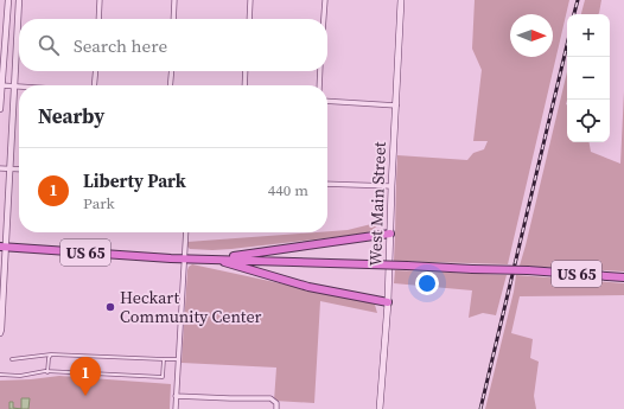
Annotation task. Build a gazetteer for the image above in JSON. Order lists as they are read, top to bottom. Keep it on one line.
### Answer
{"streets":{"highway":["US 65"],"main road":["West Main Street"]},"places":["Heckart Community Center"],"north":"right","page":{"map_buttons":["+","−"],"search":"Search here","heading":"Nearby","list":[{"mark":"1","name":"Liberty Park","note":"Park","value":"440 m"}],"pins":"1"}}
